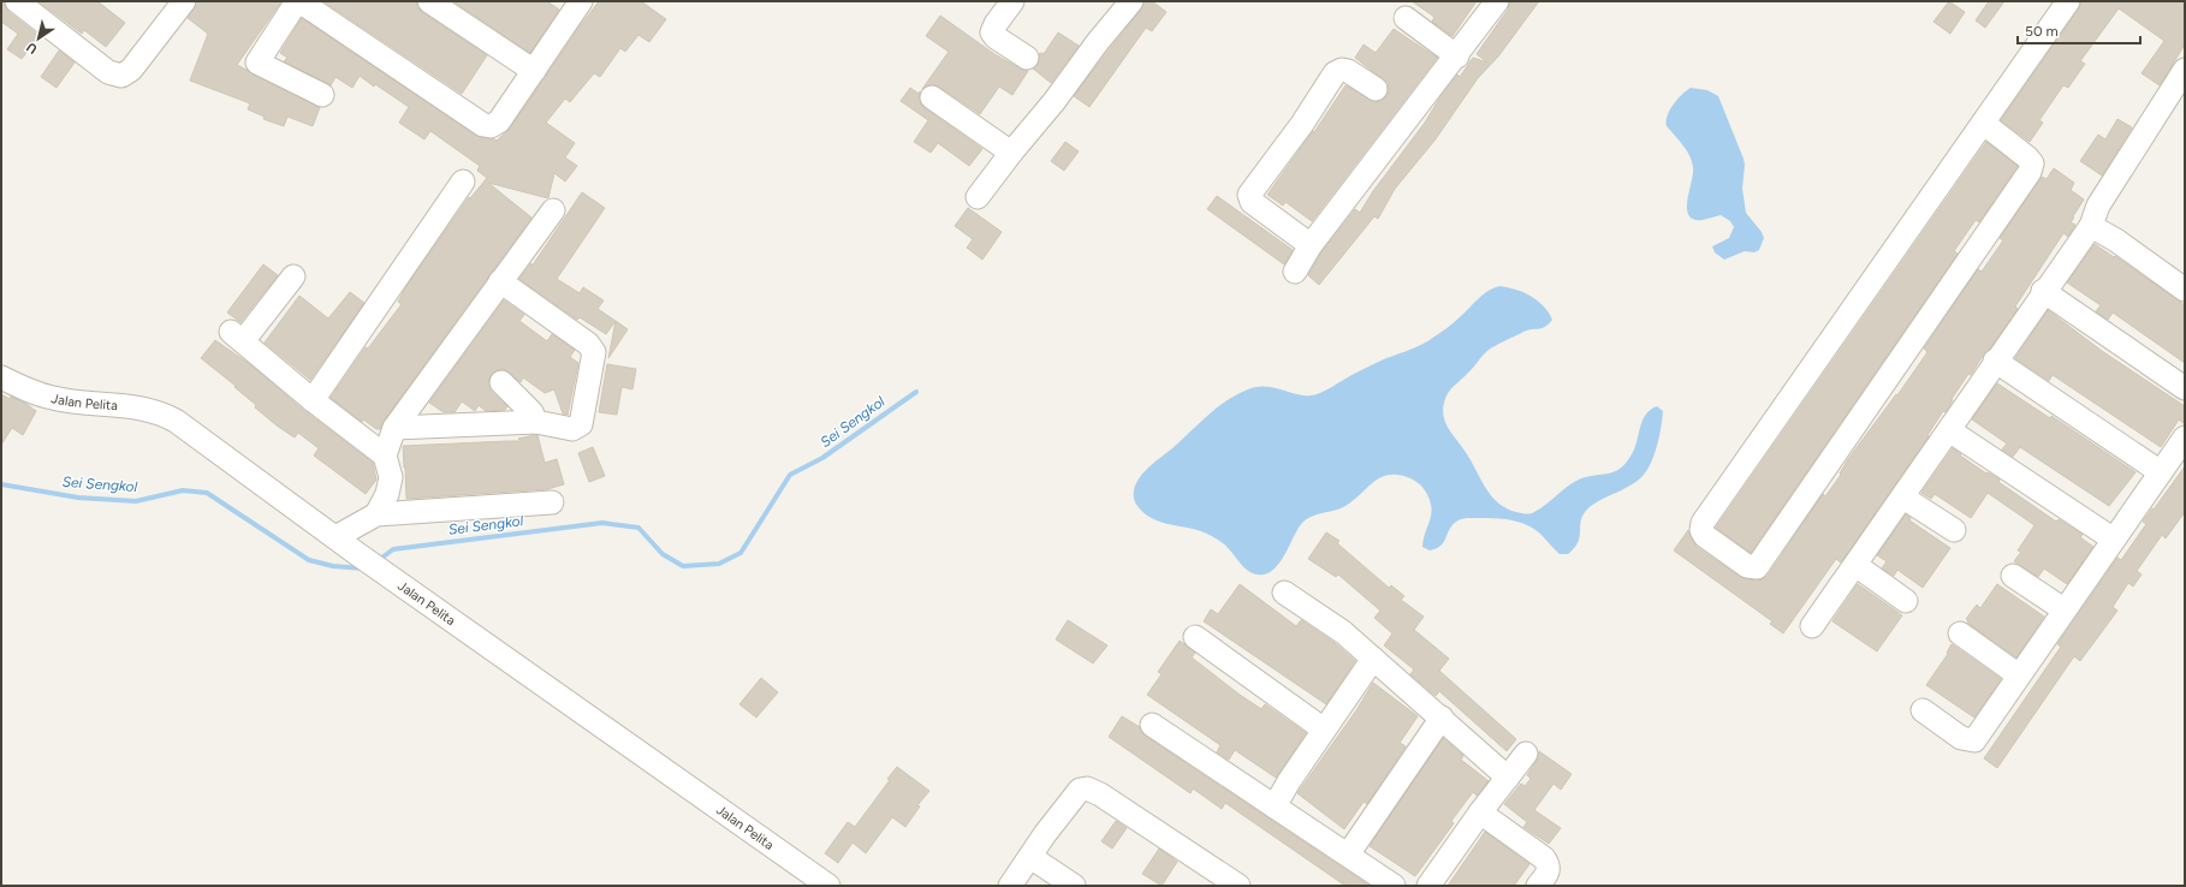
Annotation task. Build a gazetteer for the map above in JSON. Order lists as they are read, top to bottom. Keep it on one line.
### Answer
{"streets":{"street":["Jalan Pelita"]},"water":["Sei Sengkol"],"scale_bar":"50 m","north":"bottom left"}
